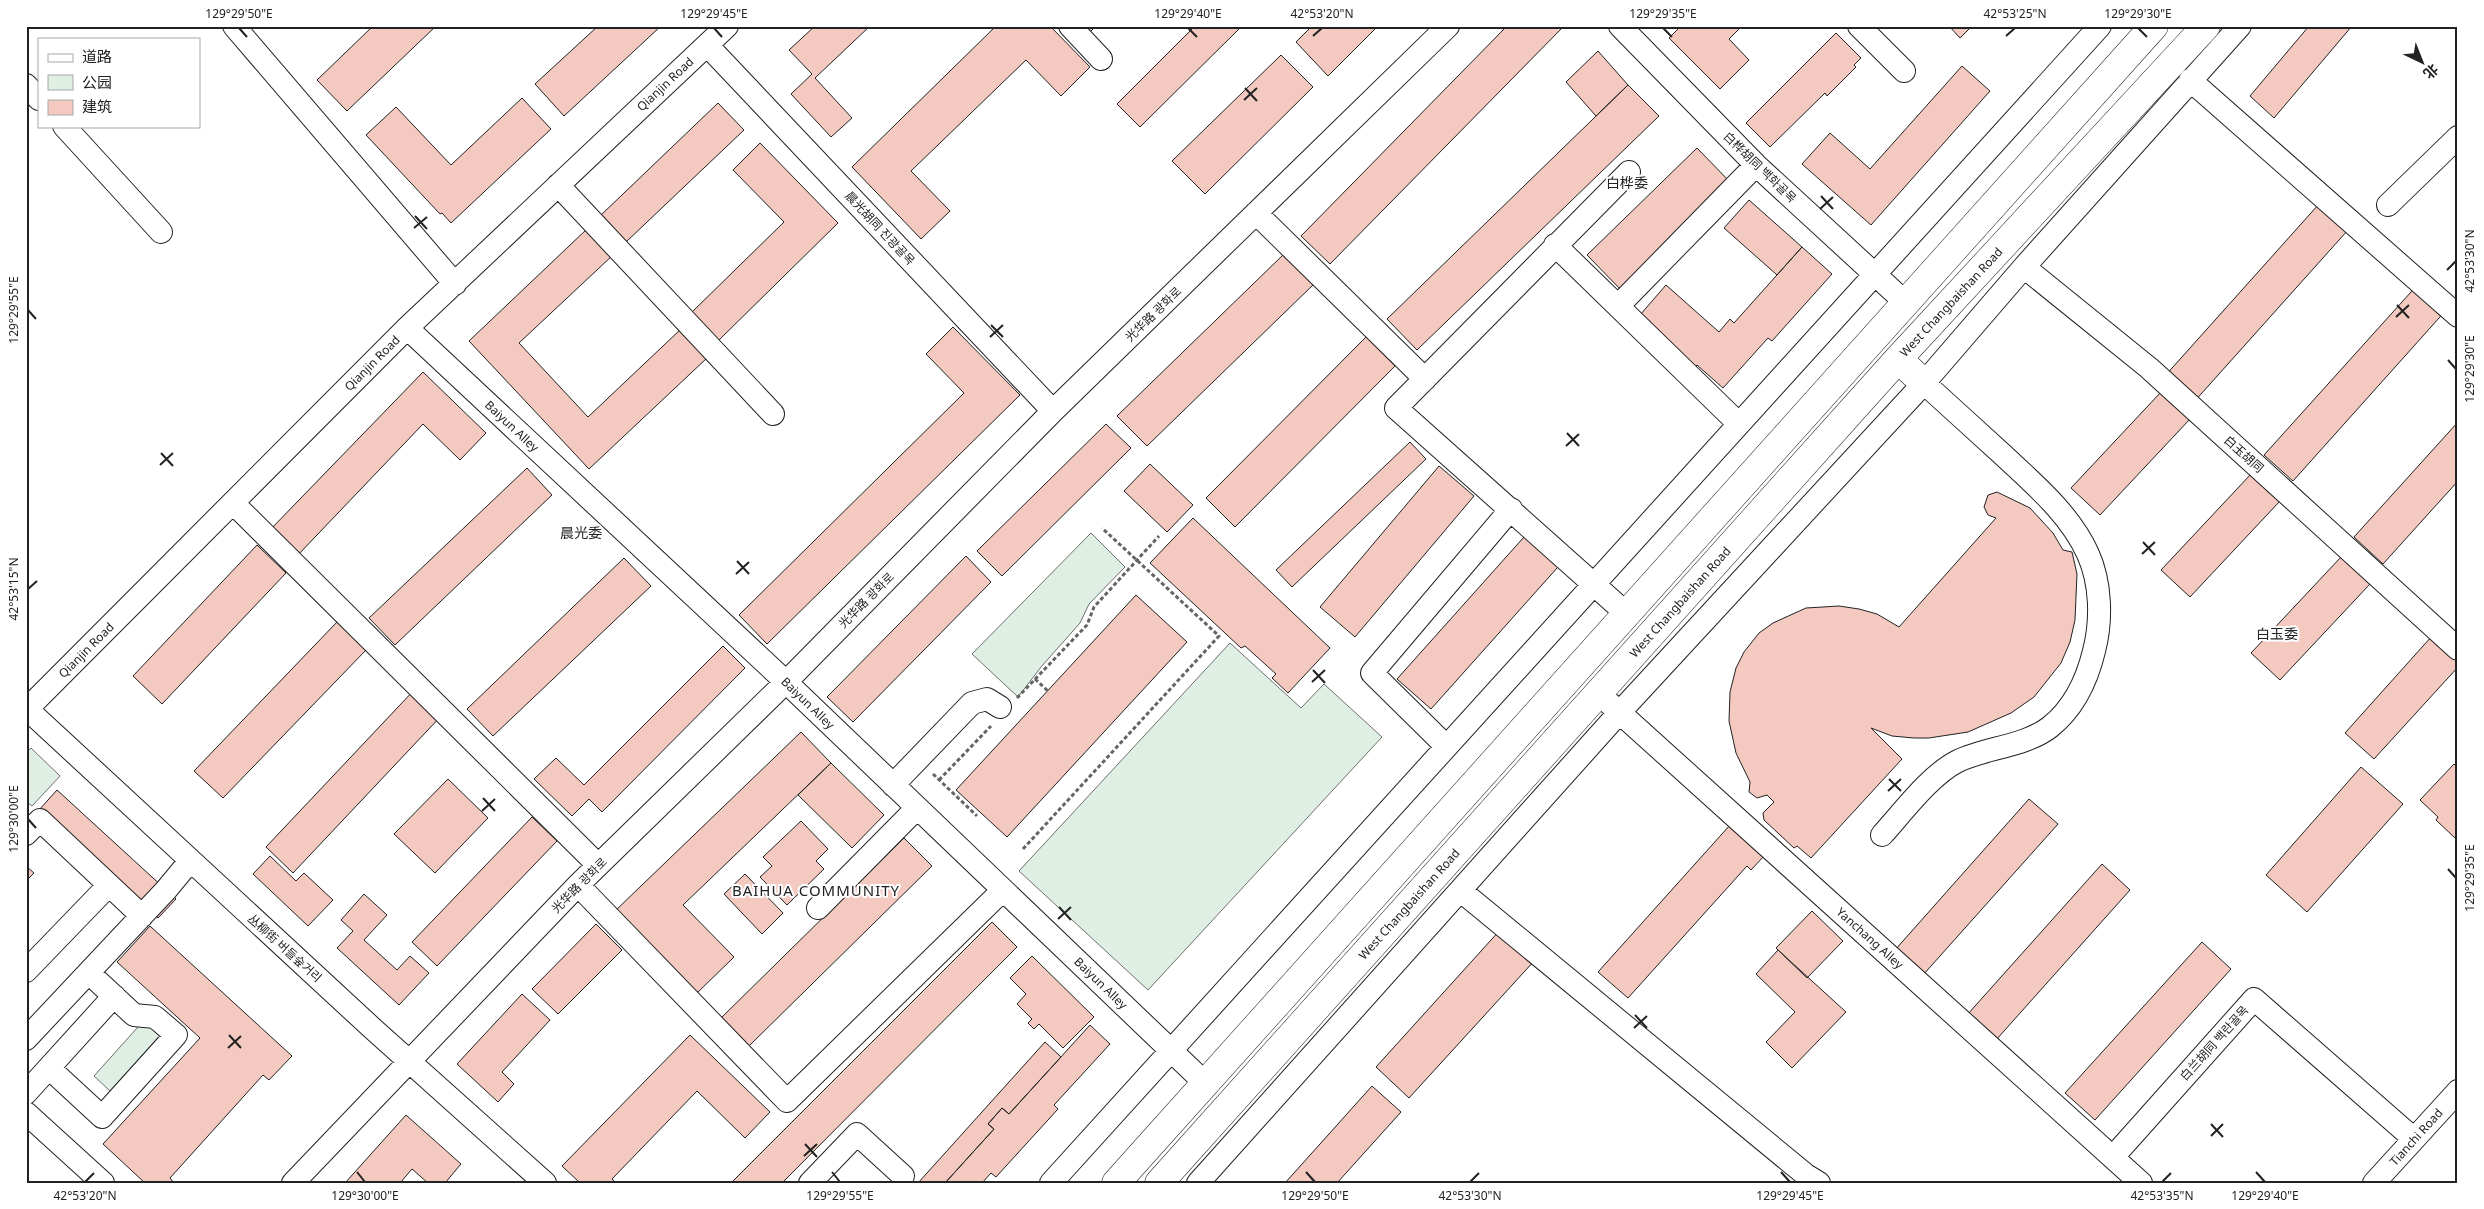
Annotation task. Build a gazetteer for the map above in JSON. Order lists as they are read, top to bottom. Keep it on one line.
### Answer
{"streets":{"main road":["West Changbaishan Road"],"street":["Qianjin Road","白桦胡同 백화골목","晨光胡同 진광골목","光华路 광화로","Baiyun Alley","白玉胡同","Yanchang Alley","丛柳街 버들숲거리","白兰胡同 백란골목","Tianchi Road"]},"crossings":[["Qianjin Road","晨光胡同 진광골목"],["Qianjin Road","Baiyun Alley"],["Qianjin Road","丛柳街 버들숲거리"],["晨光胡同 진광골목","光华路 광화로"],["West Changbaishan Road","Yanchang Alley"],["光华路 광화로","Baiyun Alley"],["光华路 광화로","丛柳街 버들숲거리"],["Yanchang Alley","白兰胡同 백란골목"],["白兰胡同 백란골목","Tianchi Road"]],"districts":["白桦委","晨光委","白玉委","BAIHUA COMMUNITY"],"legend":["道路","公园","建筑"],"north":"bottom right","coordinates":["129°29'50\"E","129°29'45\"E","129°29'40\"E","42°53'20\"N","129°29'35\"E","42°53'25\"N","129°29'30\"E","42°53'30\"N","129°29'55\"E","42°53'15\"N","129°30'00\"E","42°53'35\"N"]}
